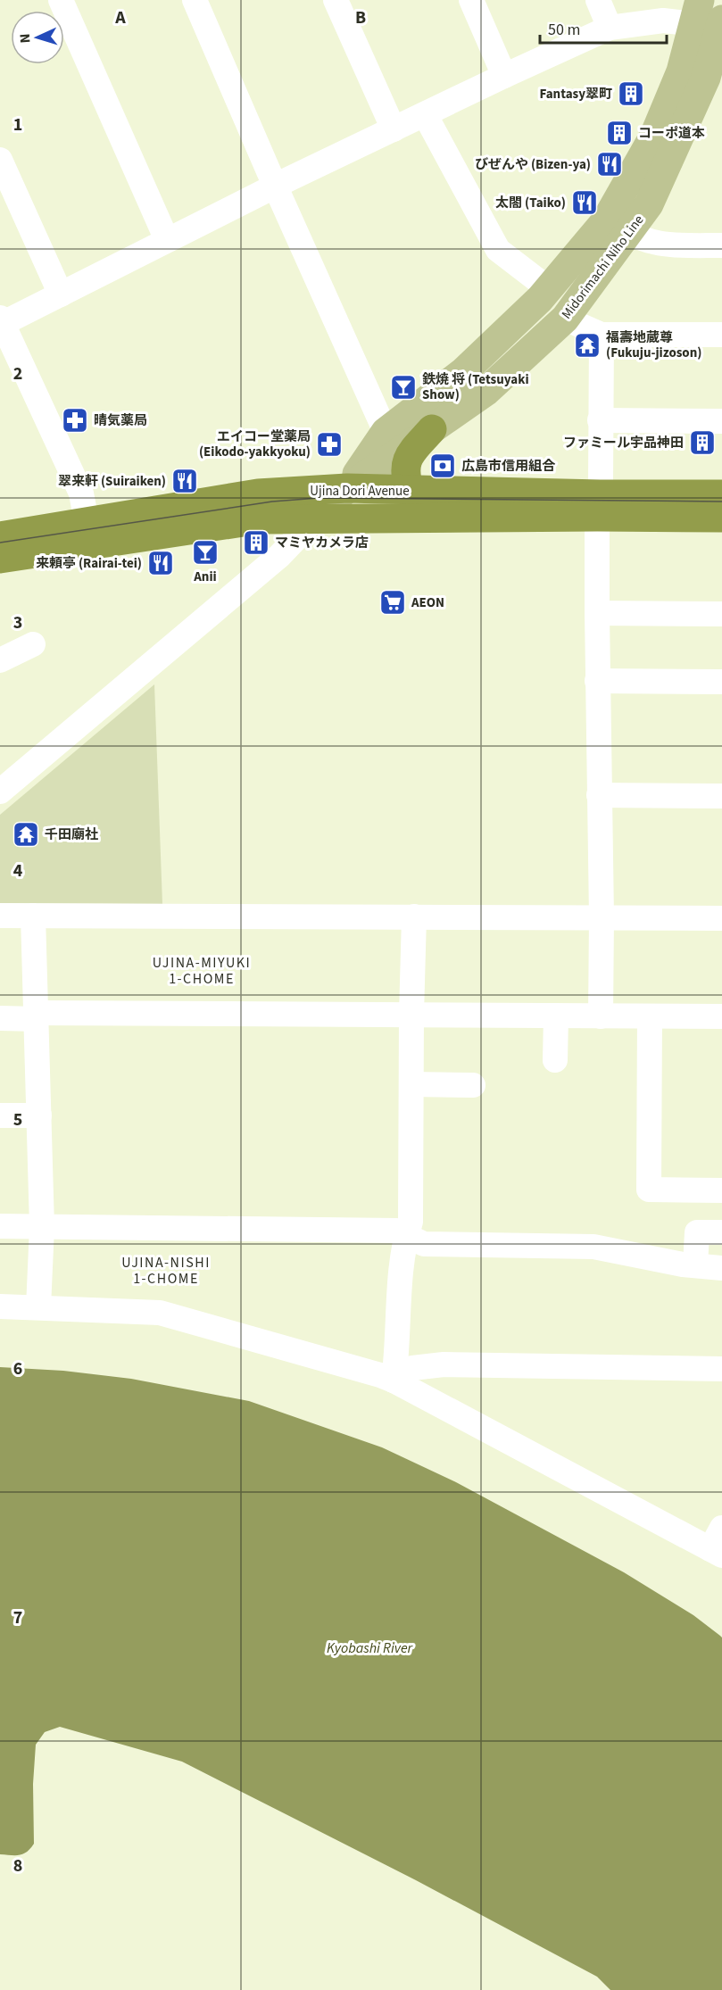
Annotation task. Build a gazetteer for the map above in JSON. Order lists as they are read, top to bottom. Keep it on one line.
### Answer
{"streets":{"highway":["Ujina Dori Avenue"],"main road":["Midorimachi Niho Line"]},"crossings":[["Midorimachi Niho Line","Ujina Dori Avenue"]],"districts":["UJINA-MIYUKI 1-CHOME","UJINA-NISHI 1-CHOME"],"water":["Kyobashi River"],"places":{"building":["Fantasy翠町","コーポ道本","ファミール宇品神田","マミヤカメラ店"],"restaurant":["びぜんや (Bizen-ya)","太閤 (Taiko)","翠来軒 (Suiraiken)","来頼亭 (Rairai-tei)"],"temple":["福壽地蔵尊 (Fukuju-jizoson)","千田廟社"],"bar":["鉄焼 将 (Tetsuyaki Show)","Anii"],"pharmacy":["晴気薬局","エイコー堂薬局 (Eikodo-yakkyoku)"],"bank":["広島市信用組合"],"supermarket":["AEON"]},"scale_bar":"50 m","north":"left","grid":{"columns":["A","B"],"rows":["1","2","3","4","5","6","7","8"]}}
